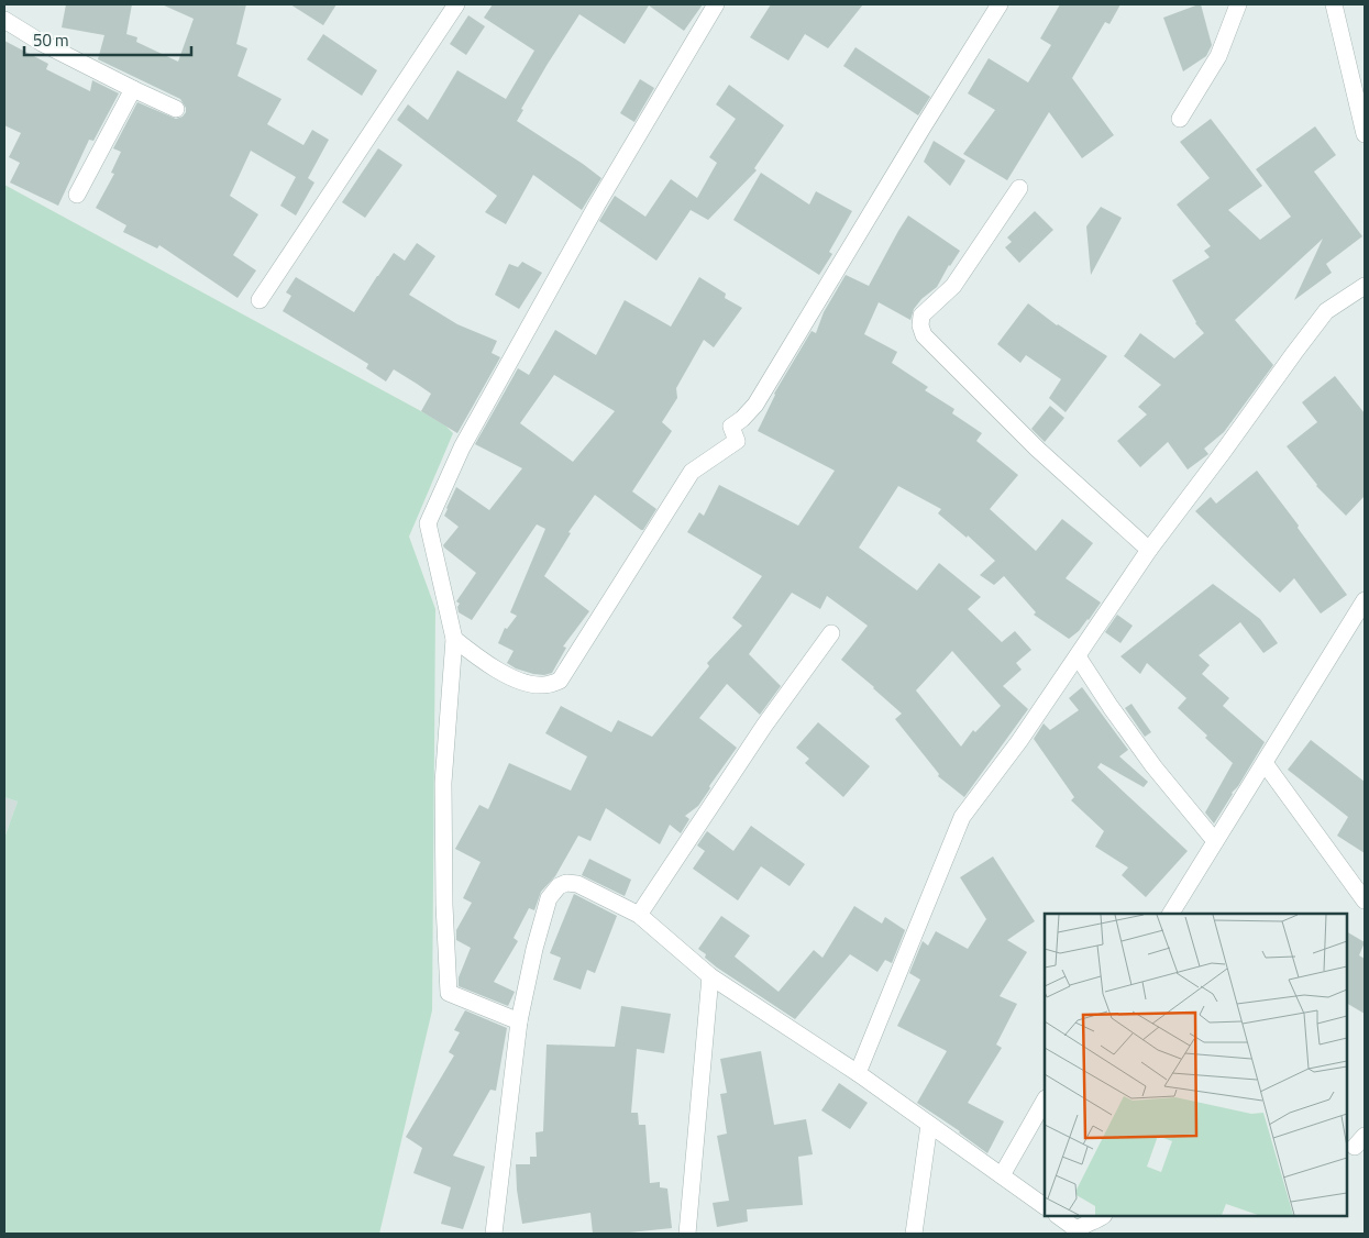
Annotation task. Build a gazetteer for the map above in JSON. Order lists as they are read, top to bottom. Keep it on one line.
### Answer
{"scale_bar":"50 m"}
